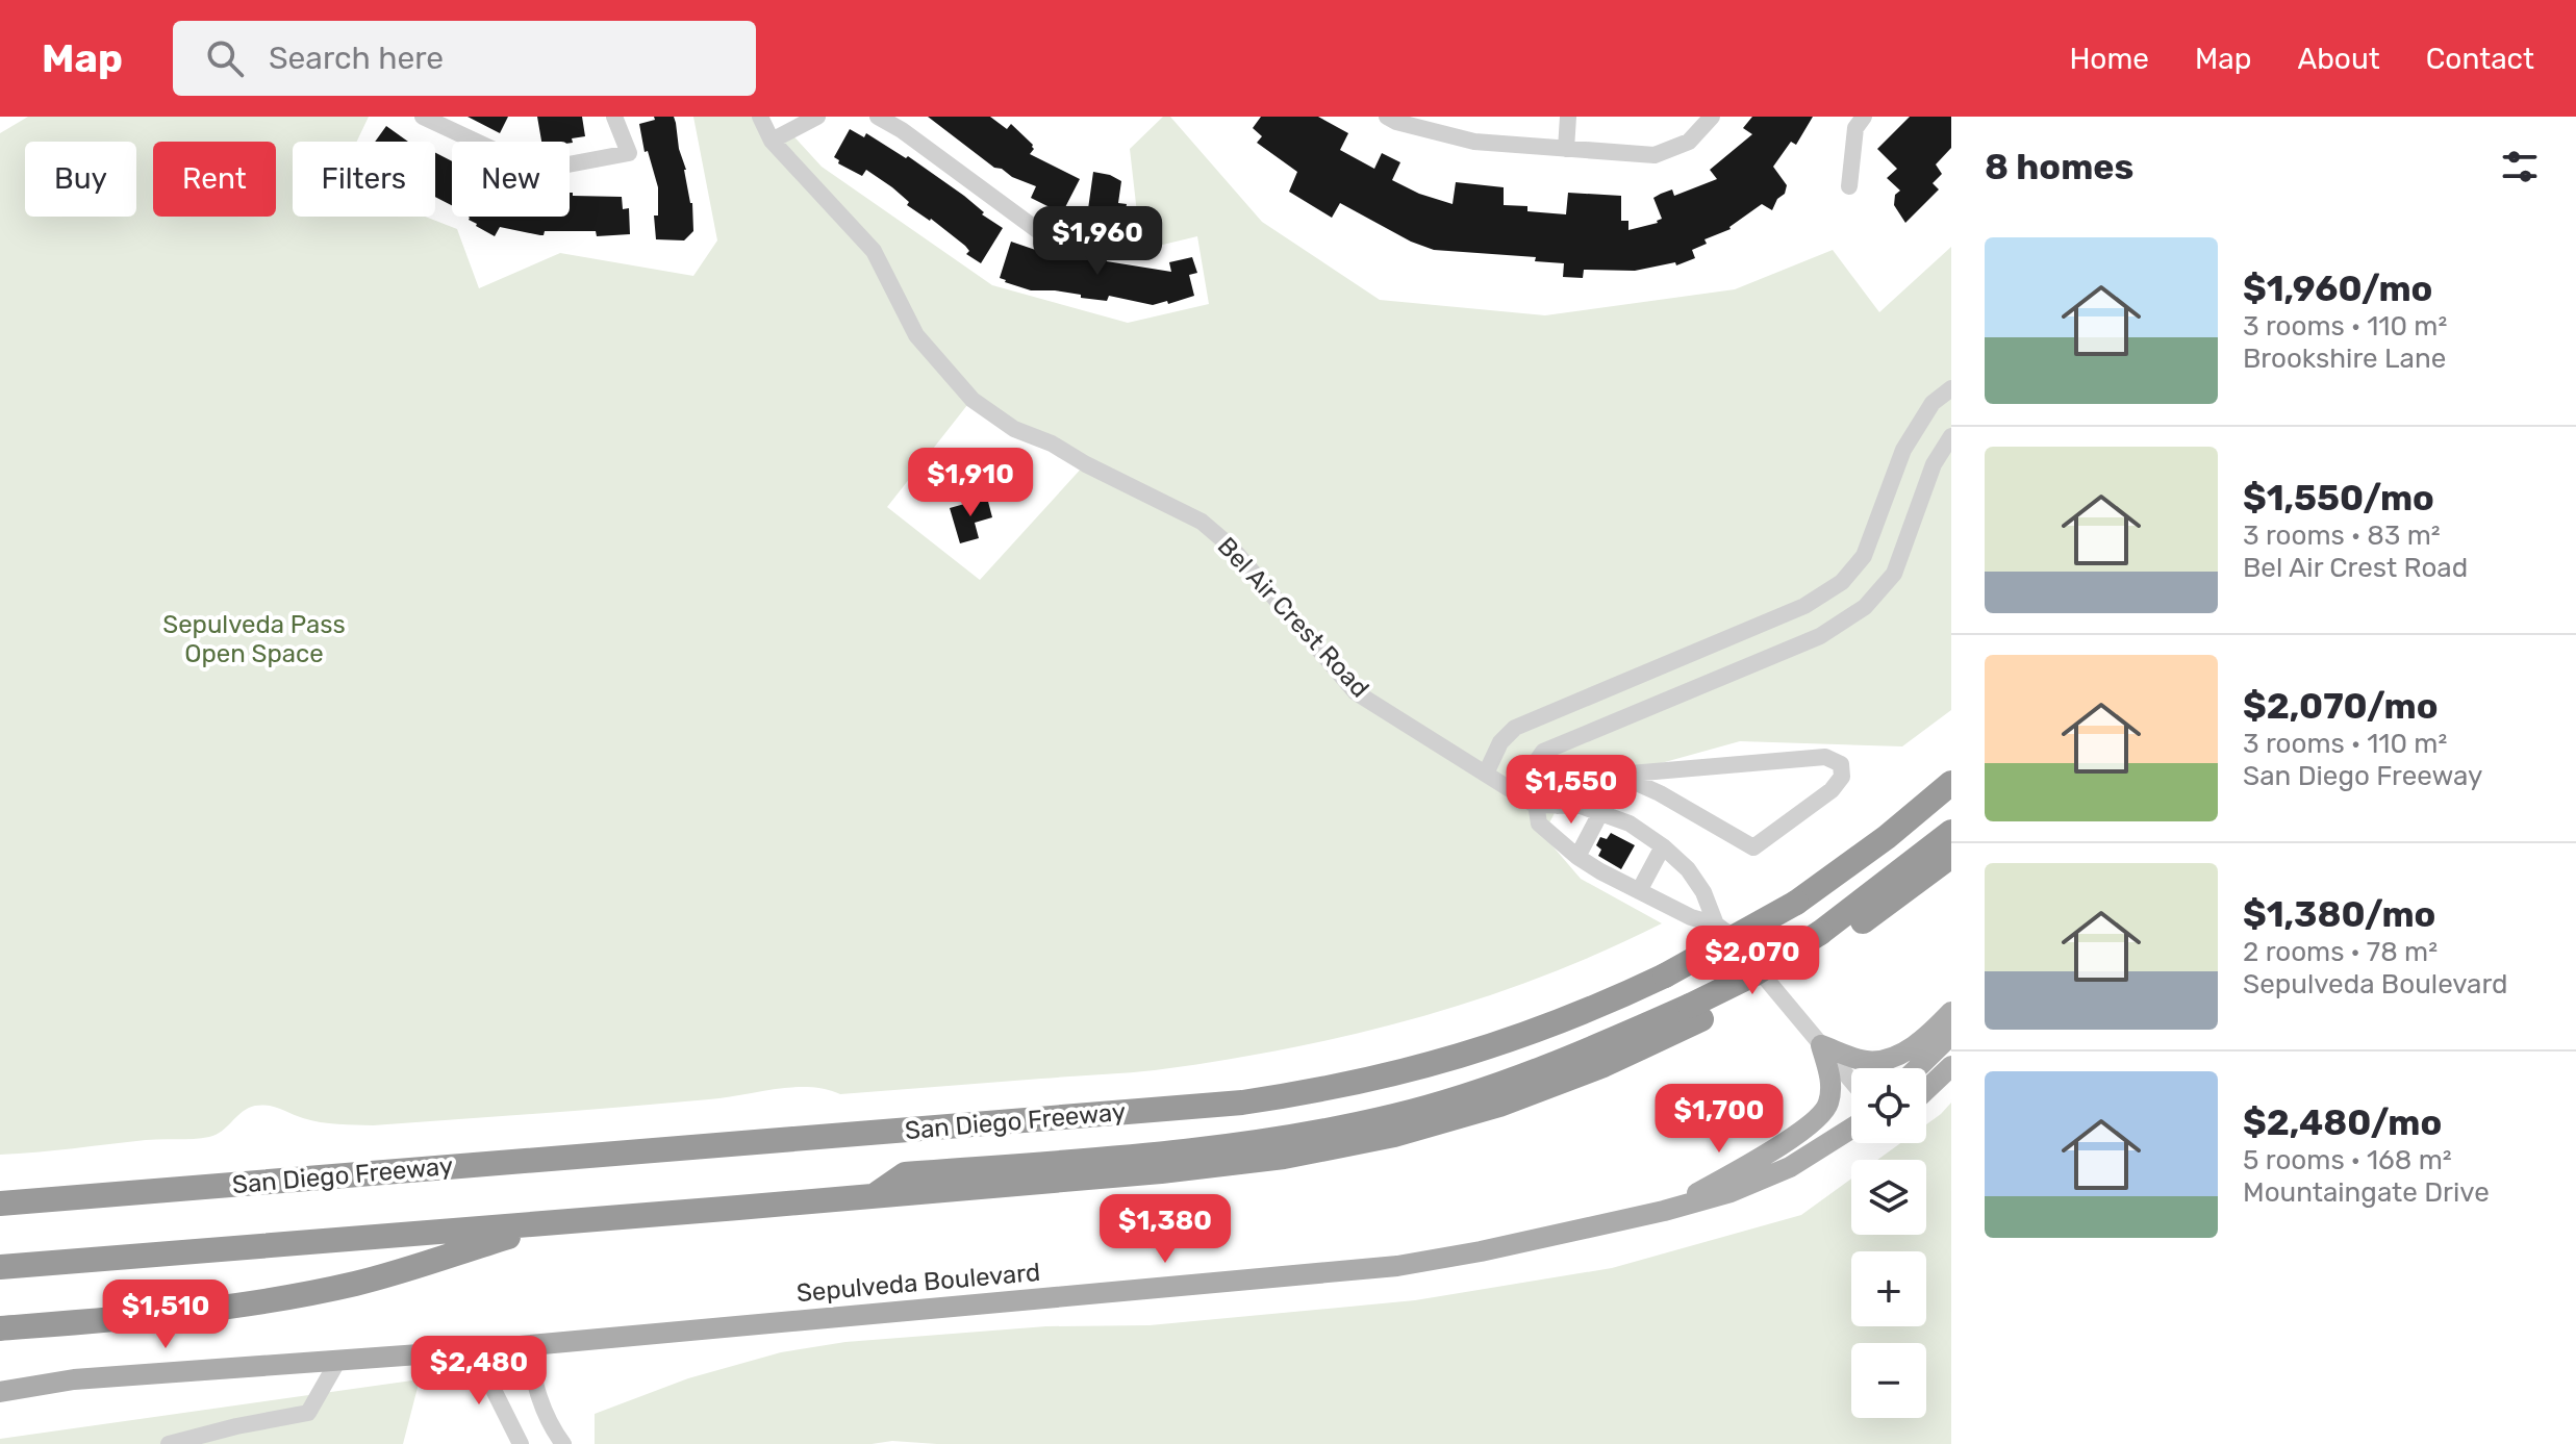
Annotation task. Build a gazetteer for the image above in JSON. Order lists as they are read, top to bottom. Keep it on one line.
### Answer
{"streets":{"highway":["San Diego Freeway"],"main road":["Sepulveda Boulevard"],"street":["Bel Air Crest Road"]},"parks":["Sepulveda Pass Open Space"],"page":{"header":"Map","search":"Search here","nav":["Home","Map","About","Contact"],"heading":"8 homes","chip":["Buy","Rent","Filters","New"],"price":["$1,960","$1,910","$1,550","$2,070","$1,700","$1,380","$1,510","$2,480"],"list":[{"name":"$1,960/mo","note":"3 rooms · 110 m² · Brookshire Lane"},{"name":"$1,550/mo","note":"3 rooms · 83 m² · Bel Air Crest Road"},{"name":"$2,070/mo","note":"3 rooms · 110 m² · San Diego Freeway"},{"name":"$1,380/mo","note":"2 rooms · 78 m² · Sepulveda Boulevard"},{"name":"$2,480/mo","note":"5 rooms · 168 m² · Mountaingate Drive"}],"map_buttons":["+","−"]}}
